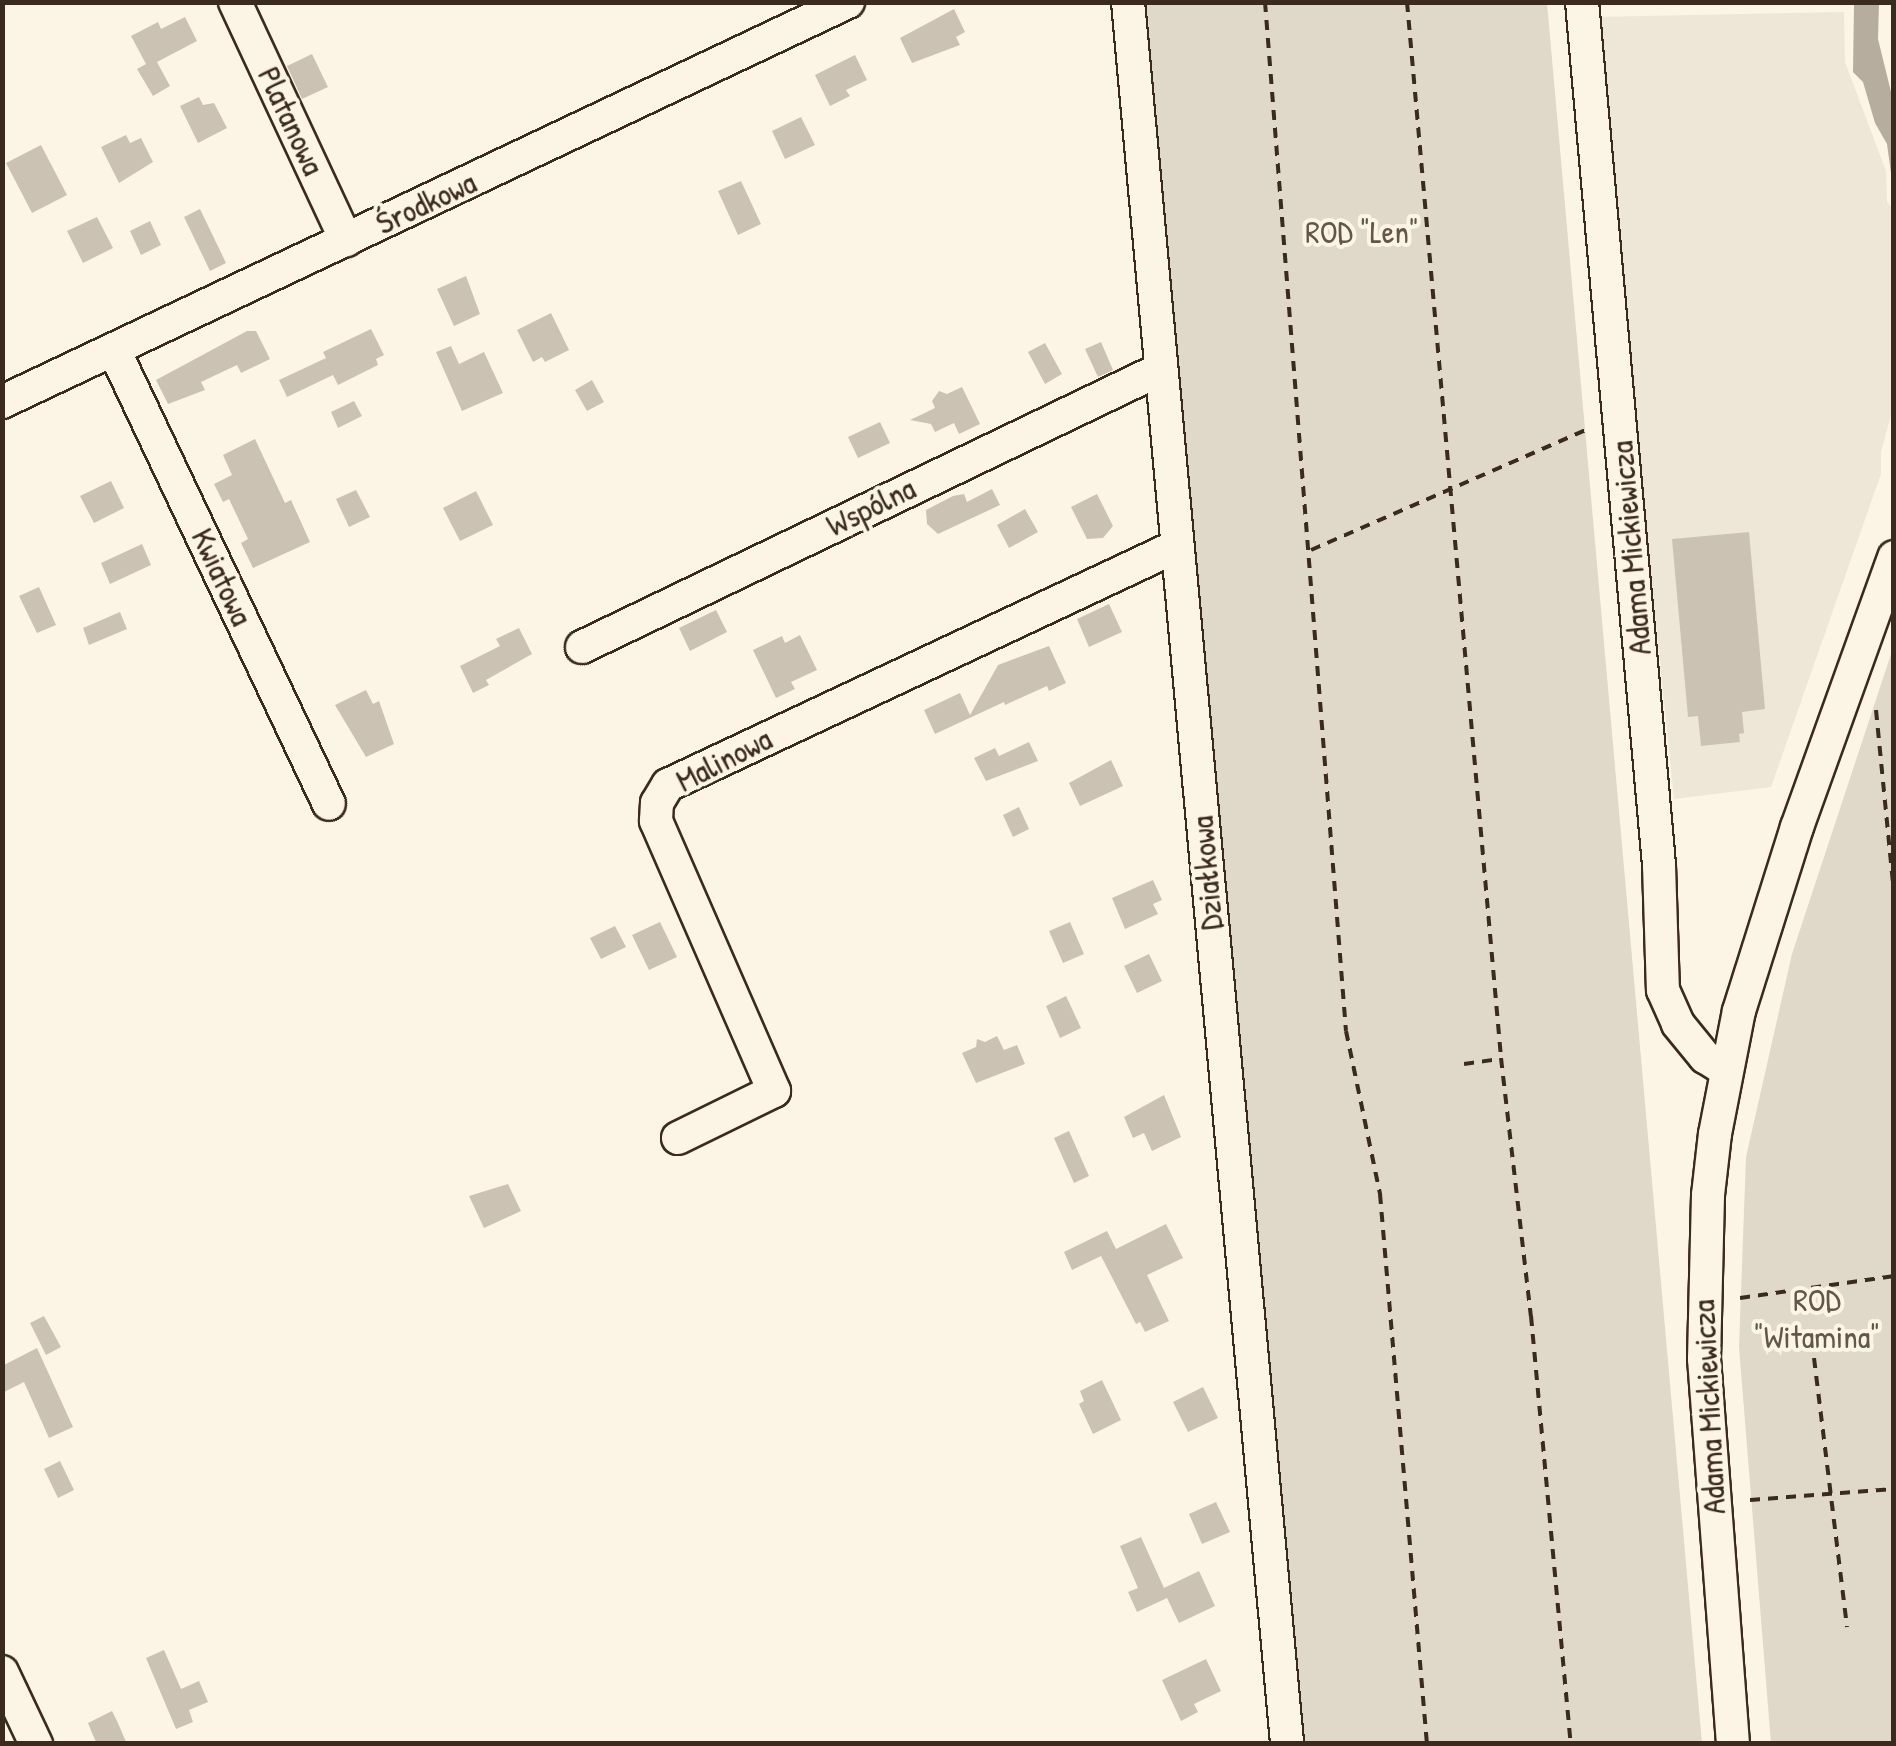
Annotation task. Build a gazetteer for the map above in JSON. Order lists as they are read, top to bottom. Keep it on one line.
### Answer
{"streets":{"street":["Platanowa","Środkowa","Wspólna","Adama Mickiewicza","Kwiatowa","Malinowa","Działkowa"]},"crossings":[["Platanowa","Środkowa"],["Środkowa","Kwiatowa"],["Wspólna","Działkowa"],["Malinowa","Działkowa"]],"parks":["ROD \"Len\"","ROD \"Witamina\""]}
